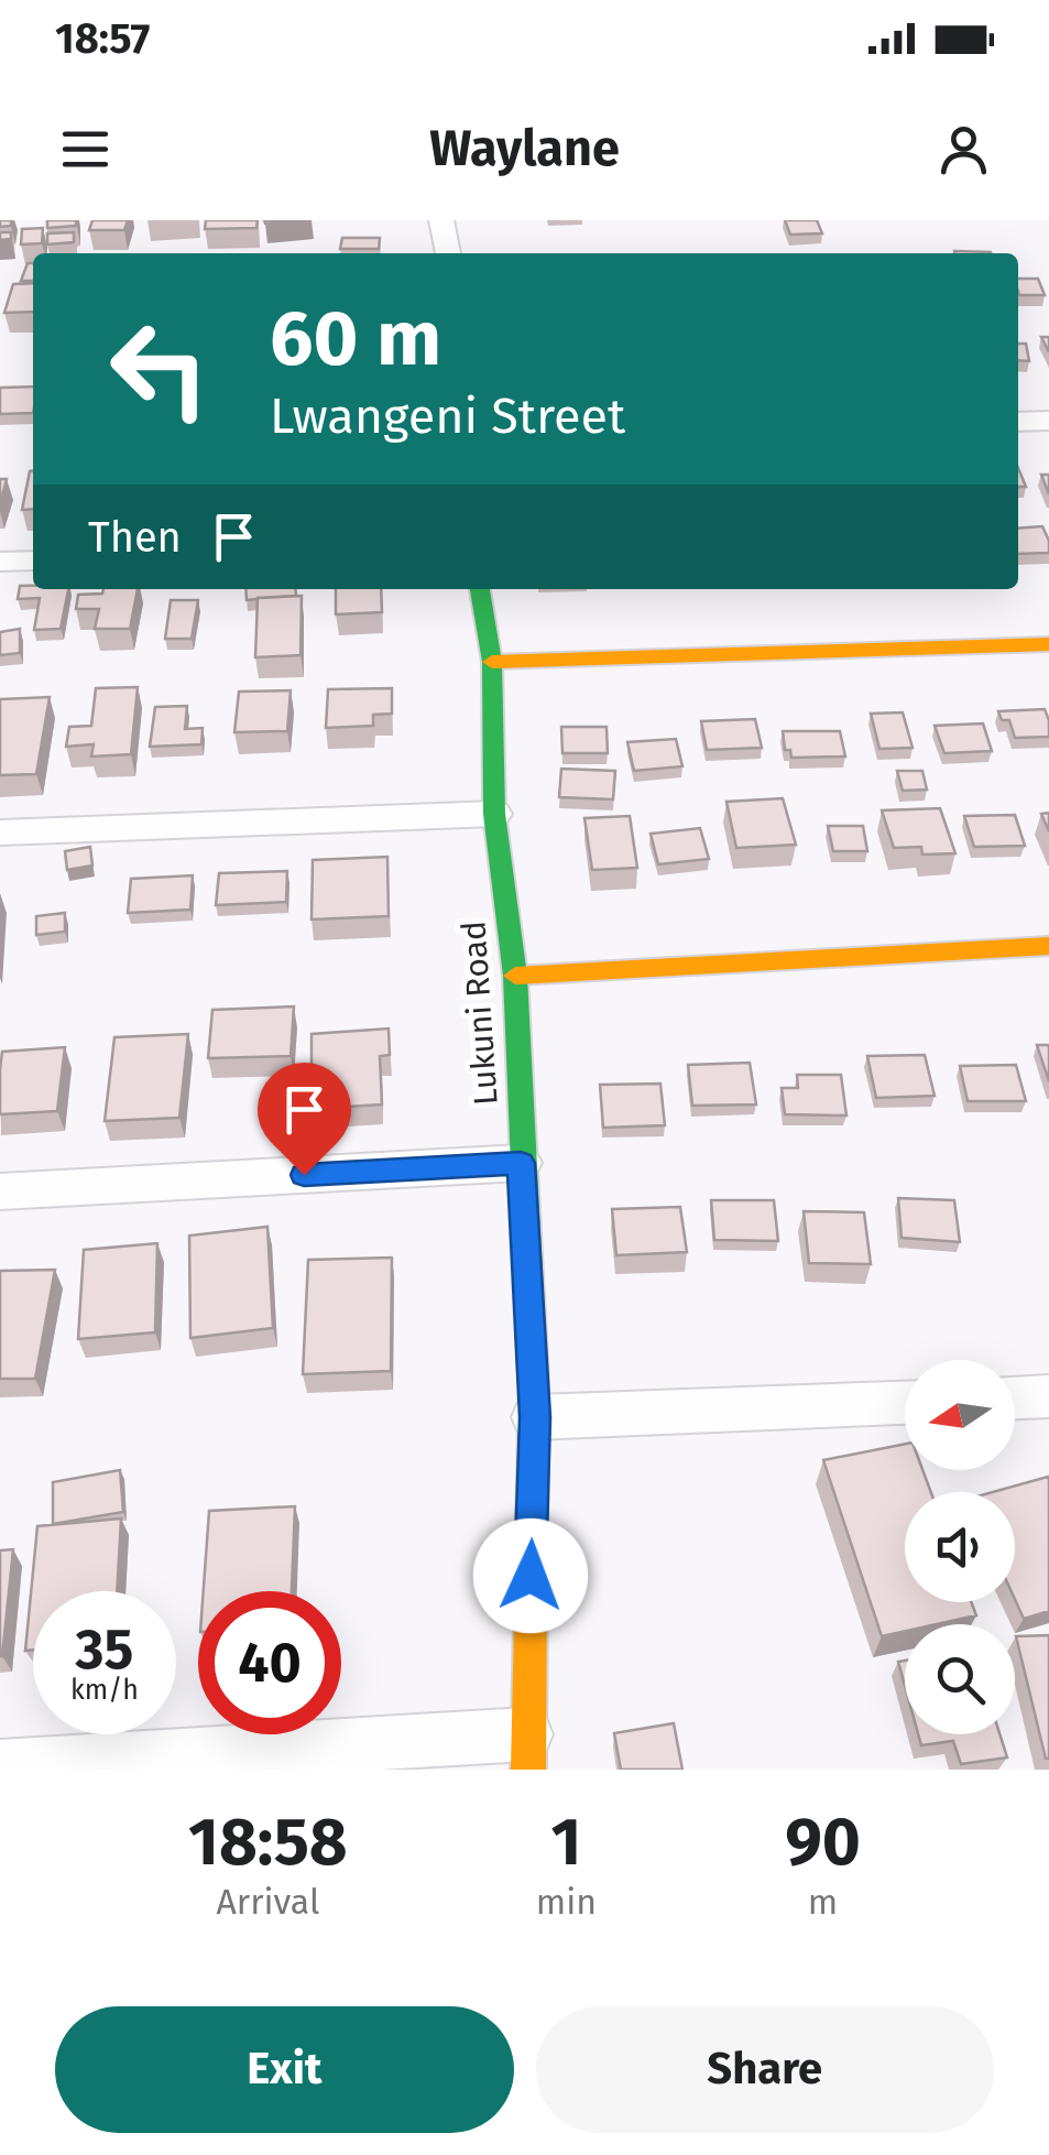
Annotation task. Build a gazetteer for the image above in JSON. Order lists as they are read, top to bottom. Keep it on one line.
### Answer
{"streets":{"street":["Lukuni Road"]},"north":"left","page":{"status":"18:57","header":"Waylane","turn":["60 m","Lwangeni Street"],"then":"Then","speed":"35 km/h","limit":"40","eta":["18:58","Arrival","1","min","90","m"],"buttons":["Exit","Share"]}}
